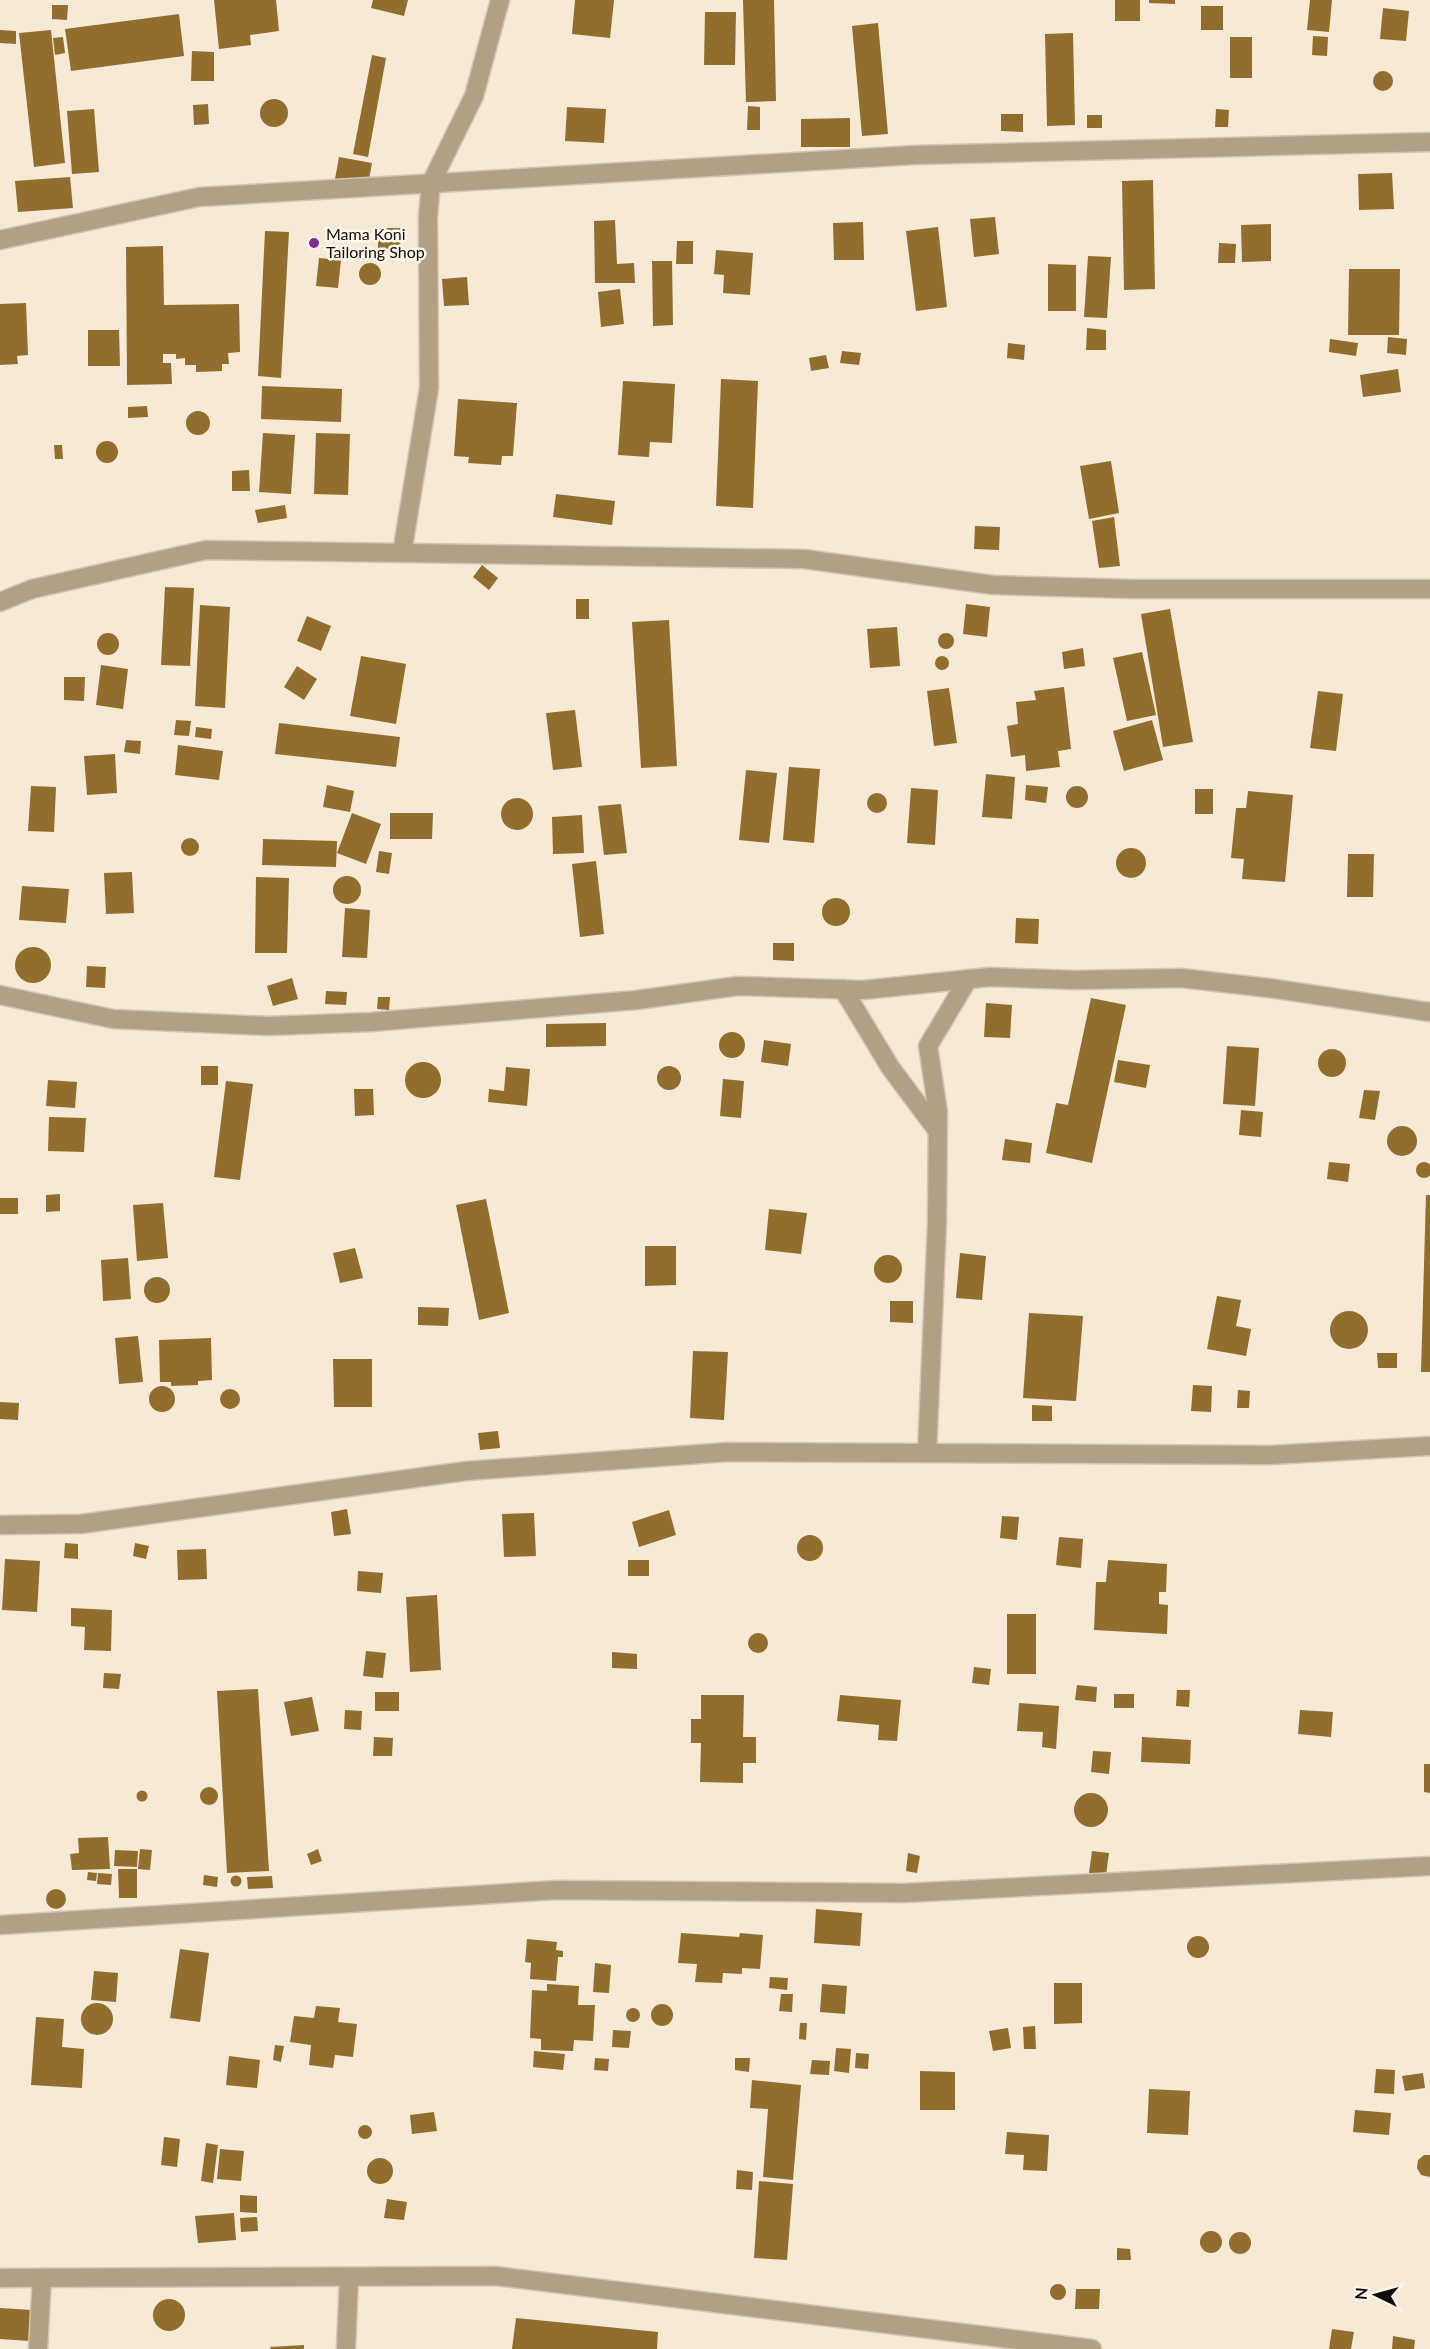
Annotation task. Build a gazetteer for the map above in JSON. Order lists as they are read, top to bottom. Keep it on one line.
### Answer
{"places":["Mama Koni Tailoring Shop"],"north":"left"}
